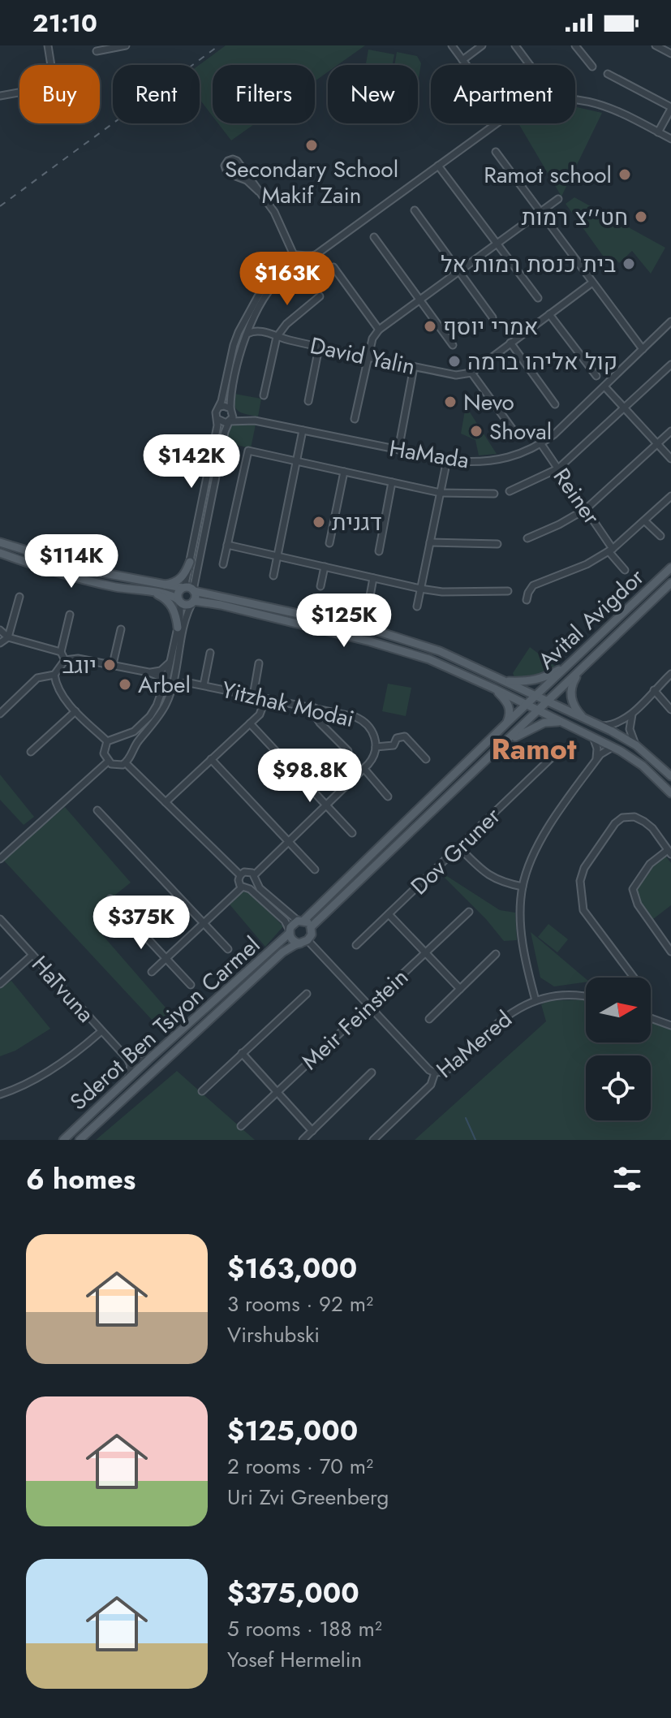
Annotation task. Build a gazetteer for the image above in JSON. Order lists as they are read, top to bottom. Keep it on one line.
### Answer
{"streets":{"main road":["Avital Avigdor","Sderot Ben Tsiyon Carmel"],"street":["David Yalin","HaMada","Reiner","Yitzhak Modai","Dov Gruner","HaTvuna","Meir Feinstein","HaMered"]},"crossings":[["HaMada","Reiner"]],"districts":["Ramot"],"places":["Secondary School Makif Zain","Ramot school","חט''צ רמות","בית כנסת רמות אל","אמרי יוסף","קול אליהו ברמה","Nevo","Shoval","דגנית","יוגב","Arbel"],"north":"right","page":{"status":"21:10","chip":["Buy","Rent","Filters","New","Apartment"],"price":["$163K","$142K","$114K","$125K","$98.8K","$375K"],"heading":"6 homes","list":[{"name":"$163,000","note":"3 rooms · 92 m² · Virshubski"},{"name":"$125,000","note":"2 rooms · 70 m² · Uri Zvi Greenberg"},{"name":"$375,000","note":"5 rooms · 188 m² · Yosef Hermelin"}]}}
